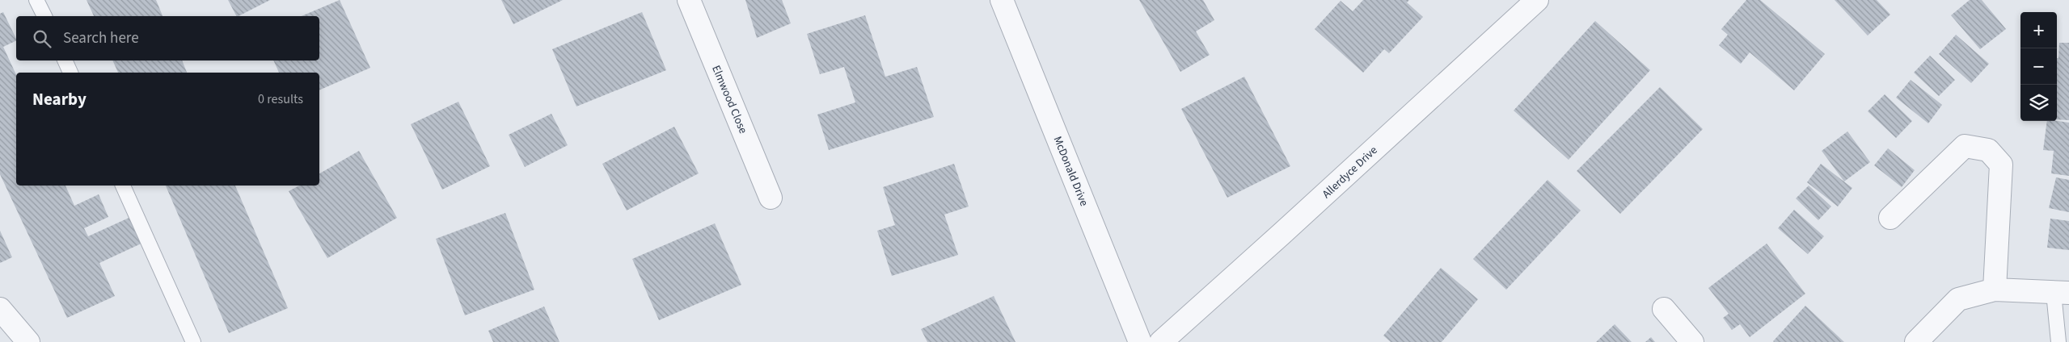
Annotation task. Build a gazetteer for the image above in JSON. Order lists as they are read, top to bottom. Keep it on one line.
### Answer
{"streets":{"street":["Elmwood Close","McDonald Drive","Allerdyce Drive"]},"page":{"map_buttons":["+","−"],"search":"Search here","heading":["Nearby","0 results"]}}
